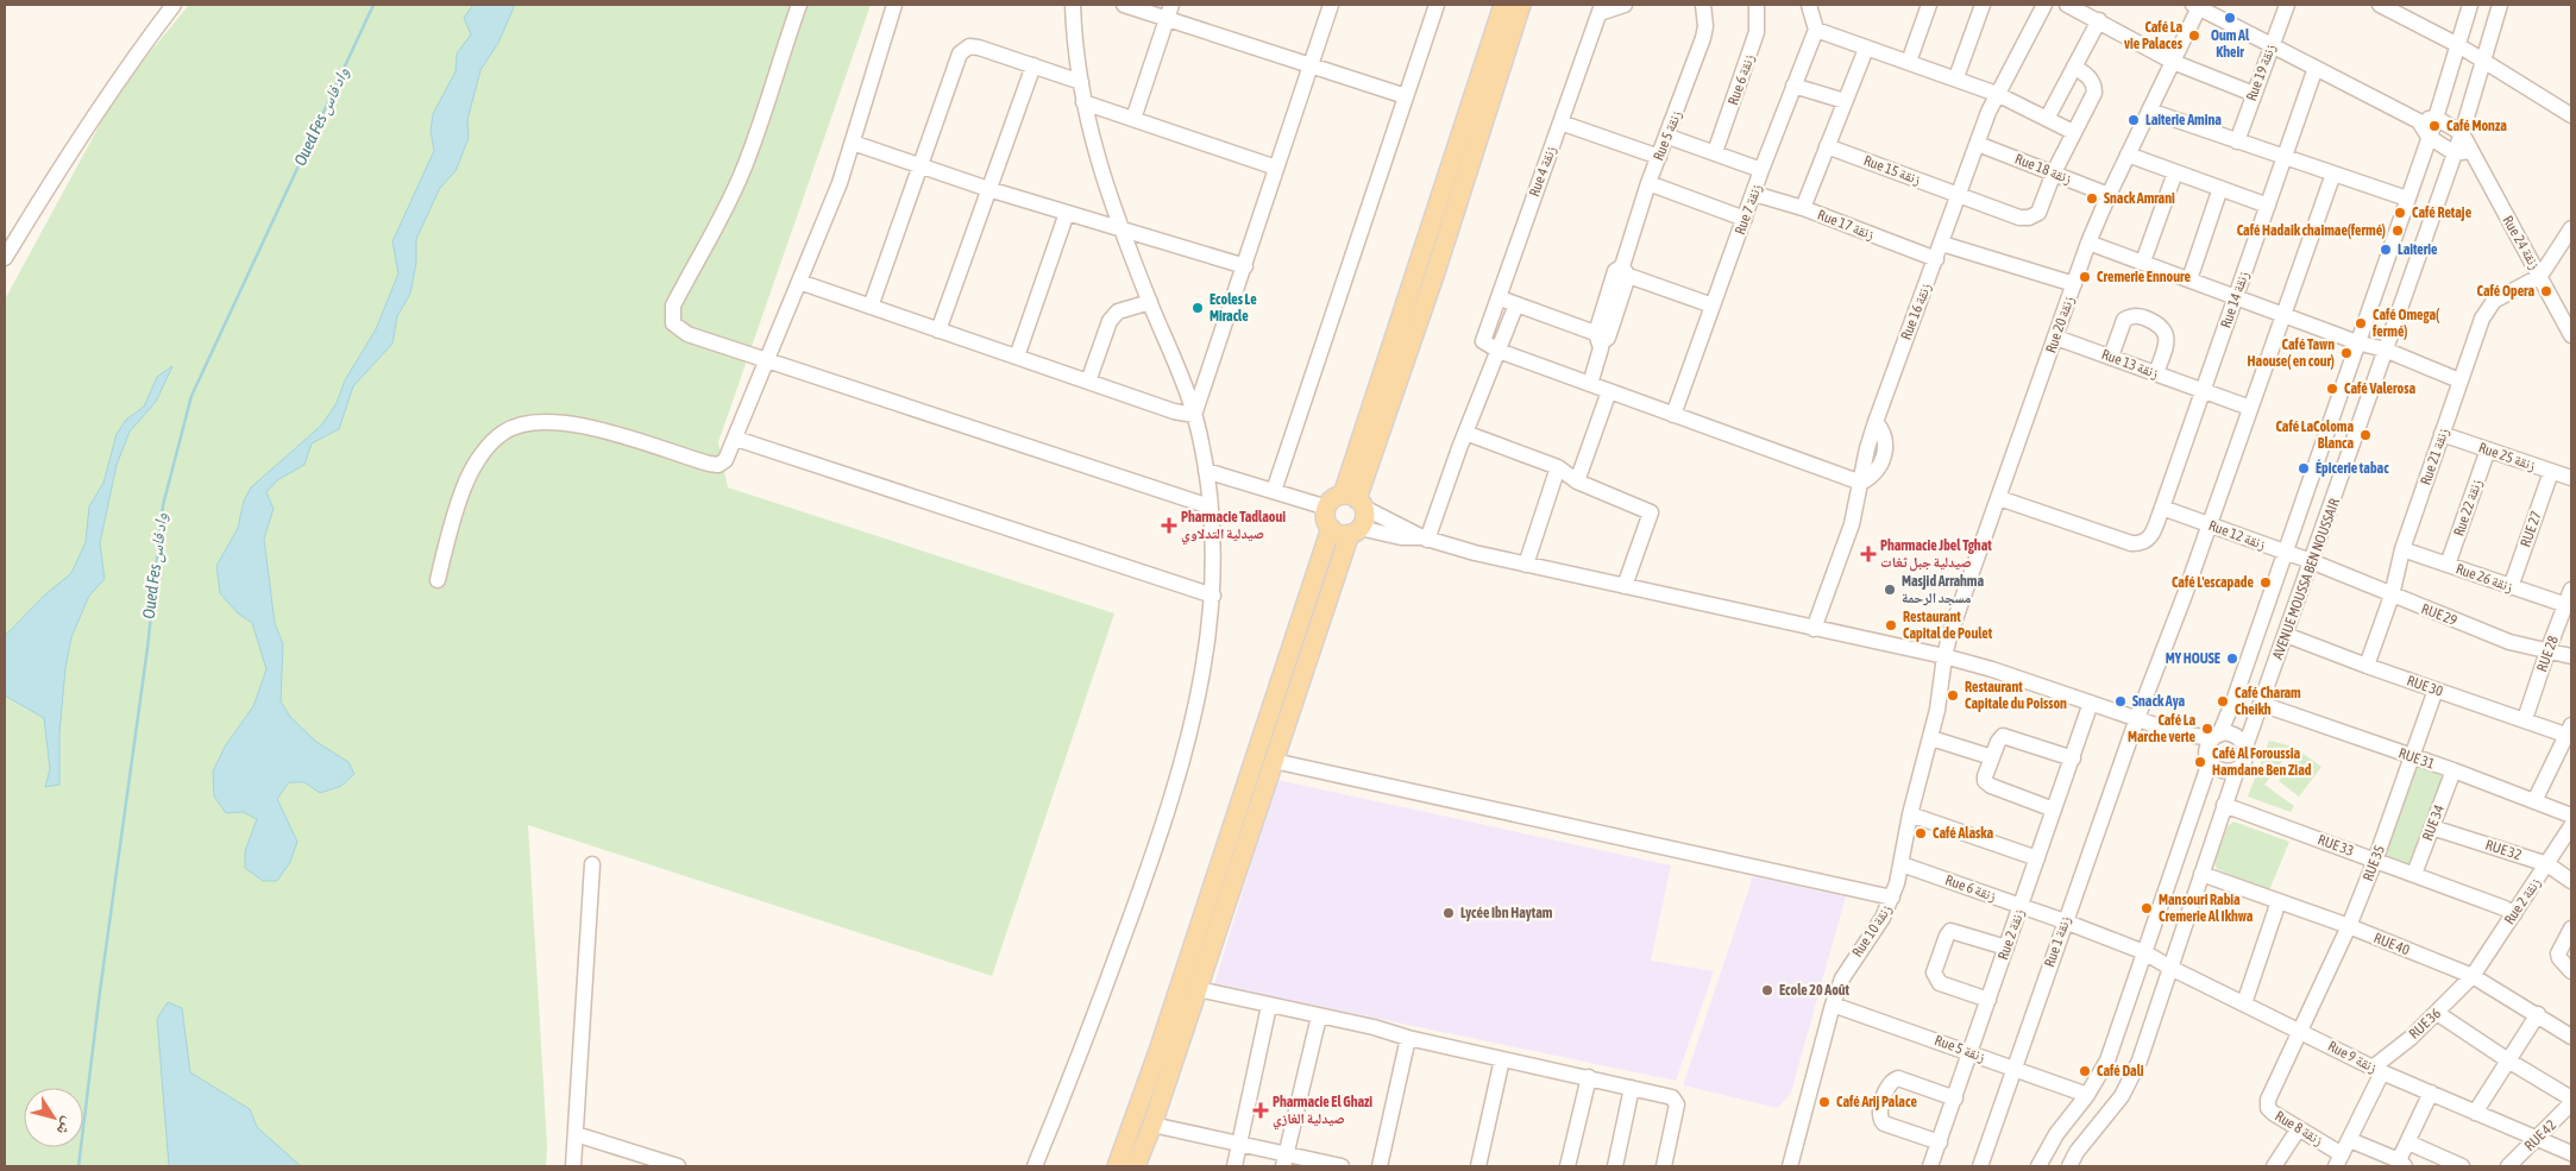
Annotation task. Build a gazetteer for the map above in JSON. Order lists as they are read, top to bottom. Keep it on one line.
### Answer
{"streets":{"street":["Rue 19 زنقة","Rue 6 زنقة","Rue 5 زنقة","Rue 18 زنقة","Rue 15 زنقة","Rue 4 زنقة","Rue 7 زنقة","Rue 17 زنقة","Rue 24 زنقة","Rue 14 زنقة","Rue 16 زنقة","Rue 20 زنقة","Rue 13 زنقة","Rue 21 زنقة","Rue 25 زنقة","Rue 22 زنقة","RUE 27","Rue 12 زنقة","Rue 26 زنقة","AVENUE MOUSSA BEN NOUSSAIR","RUE 29","RUE 28","RUE 30","RUE 31","RUE 34","RUE 33","RUE 32","RUE 35","Rue 2 زنقة","Rue 10 زنقة","Rue 1 زنقة","RUE 40","RUE 36","Rue 9 زنقة","Rue 8 زنقة","RUE 42"]},"crossings":[["Rue 6 زنقة","Rue 2 زنقة"],["Rue 6 زنقة","Rue 10 زنقة"],["Rue 6 زنقة","Rue 1 زنقة"],["Rue 6 زنقة","Rue 9 زنقة"],["Rue 5 زنقة","Rue 2 زنقة"],["Rue 5 زنقة","Rue 10 زنقة"],["Rue 5 زنقة","Rue 1 زنقة"],["Rue 18 زنقة","Rue 16 زنقة"],["Rue 18 زنقة","Rue 20 زنقة"],["Rue 15 زنقة","Rue 16 زنقة"],["Rue 7 زنقة","Rue 17 زنقة"],["Rue 17 زنقة","Rue 16 زنقة"],["Rue 24 زنقة","Rue 21 زنقة"],["Rue 24 زنقة","AVENUE MOUSSA BEN NOUSSAIR"],["Rue 14 زنقة","Rue 20 زنقة"],["Rue 14 زنقة","Rue 13 زنقة"],["Rue 14 زنقة","Rue 12 زنقة"],["Rue 20 زنقة","Rue 13 زنقة"],["Rue 20 زنقة","Rue 10 زنقة"],["Rue 21 زنقة","Rue 25 زنقة"],["Rue 21 زنقة","Rue 26 زنقة"],["Rue 21 زنقة","RUE 29"],["Rue 21 زنقة","RUE 30"],["Rue 25 زنقة","Rue 22 زنقة"],["Rue 25 زنقة","RUE 27"],["Rue 22 زنقة","Rue 26 زنقة"],["RUE 27","Rue 26 زنقة"],["Rue 12 زنقة","AVENUE MOUSSA BEN NOUSSAIR"],["Rue 12 زنقة","RUE 29"],["Rue 26 زنقة","RUE 28"],["AVENUE MOUSSA BEN NOUSSAIR","RUE 29"],["AVENUE MOUSSA BEN NOUSSAIR","RUE 30"],["AVENUE MOUSSA BEN NOUSSAIR","RUE 31"],["RUE 29","RUE 28"],["RUE 28","RUE 30"],["RUE 30","RUE 35"],["RUE 31","RUE 34"],["RUE 31","RUE 35"],["RUE 34","RUE 33"],["RUE 34","RUE 32"],["RUE 33","RUE 35"],["RUE 33","Rue 2 زنقة"],["RUE 32","Rue 2 زنقة"],["RUE 35","RUE 40"],["RUE 35","Rue 9 زنقة"],["RUE 35","Rue 8 زنقة"],["Rue 2 زنقة","RUE 40"],["Rue 2 زنقة","RUE 36"],["RUE 40","RUE 36"],["RUE 36","Rue 9 زنقة"],["Rue 9 زنقة","Rue 8 زنقة"],["Rue 9 زنقة","RUE 42"]],"water":["Oued Fes واد فاس"],"places":{"other":["Oum Al Kheir","Café La vie Palaces","Laiterie Amina","Café Monza","Snack Amrani","Café Retaje","Café Hadaik chaimae(fermé)","Laiterie","Cremerie Ennoure","Café Opera","Ecoles Le Miracle","Café Omega( fermé)","Café Tawn Haouse( en cour)","Café Valerosa","Café LaColoma Blanca","Épicerie tabac","Café L'escapade","Masjid Arrahma مسجد الرحمة","Restaurant Capital de Poulet","MY HOUSE","Restaurant Capitale du Poisson","Snack Aya","Café Charam Cheikh","Café La Marche verte","Café Al Foroussia Hamdane Ben Ziad","Café Alaska","Mansouri Rabia Cremerie Al Ikhwa","Lycée Ibn Haytam","Ecole 20 Août","Café Dali","Café Arij Palace"],"health":["Pharmacie Tadlaoui صيدلية التدلاوي","Pharmacie Jbel Tghat صيدلية جبل ثغات","Pharmacie El Ghazi صيدلية الغازي"]},"north":"bottom right"}
